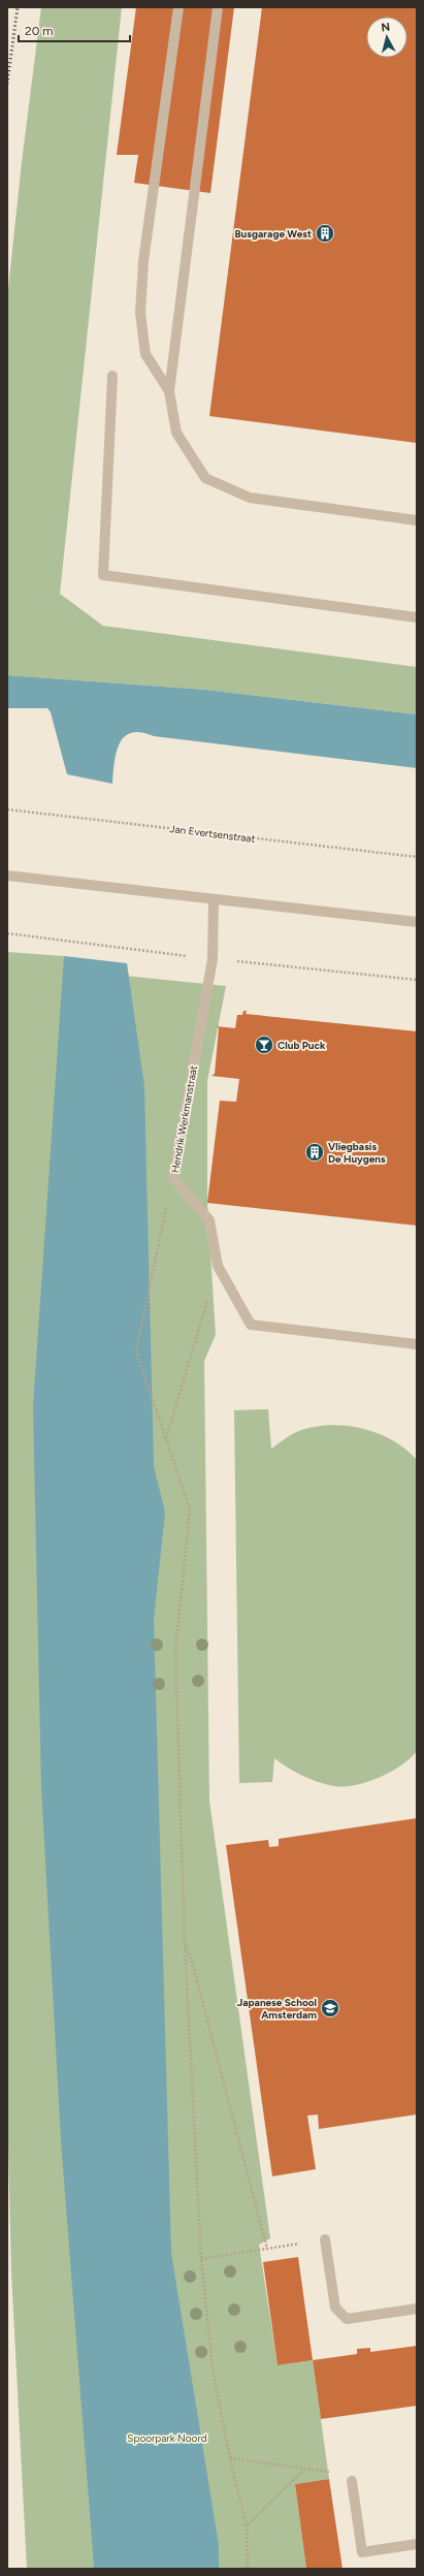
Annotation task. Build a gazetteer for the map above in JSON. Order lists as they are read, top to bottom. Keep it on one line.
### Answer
{"streets":{"street":["Hendrik Werkmanstraat"],"path":["Jan Evertsenstraat"]},"parks":["Spoorpark Noord"],"places":{"building":["Busgarage West","Vliegbasis De Huygens"],"bar":["Club Puck"],"school or university":["Japanese School Amsterdam"]},"scale_bar":"20 m","north":"top"}
